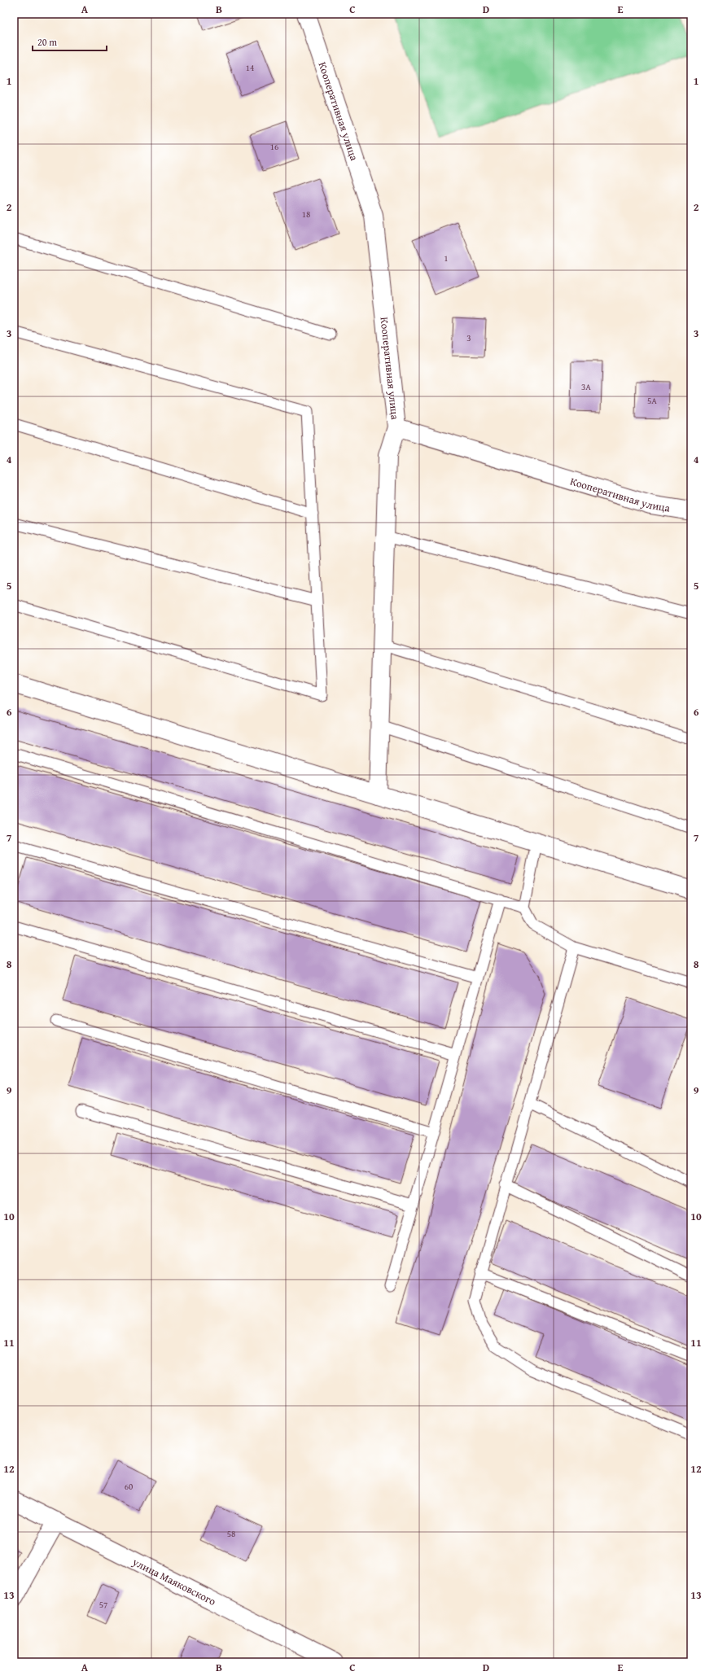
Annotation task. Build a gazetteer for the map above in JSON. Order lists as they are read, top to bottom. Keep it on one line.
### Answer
{"streets":{"street":["Кооперативная улица","улица Маяковского"]},"house_numbers":["14","16","18","1","3","3А","5А","60","58","57"],"scale_bar":"20 m","grid":{"columns":["A","B","C","D","E"],"rows":["1","2","3","4","5","6","7","8","9","10","11","12","13"]}}
